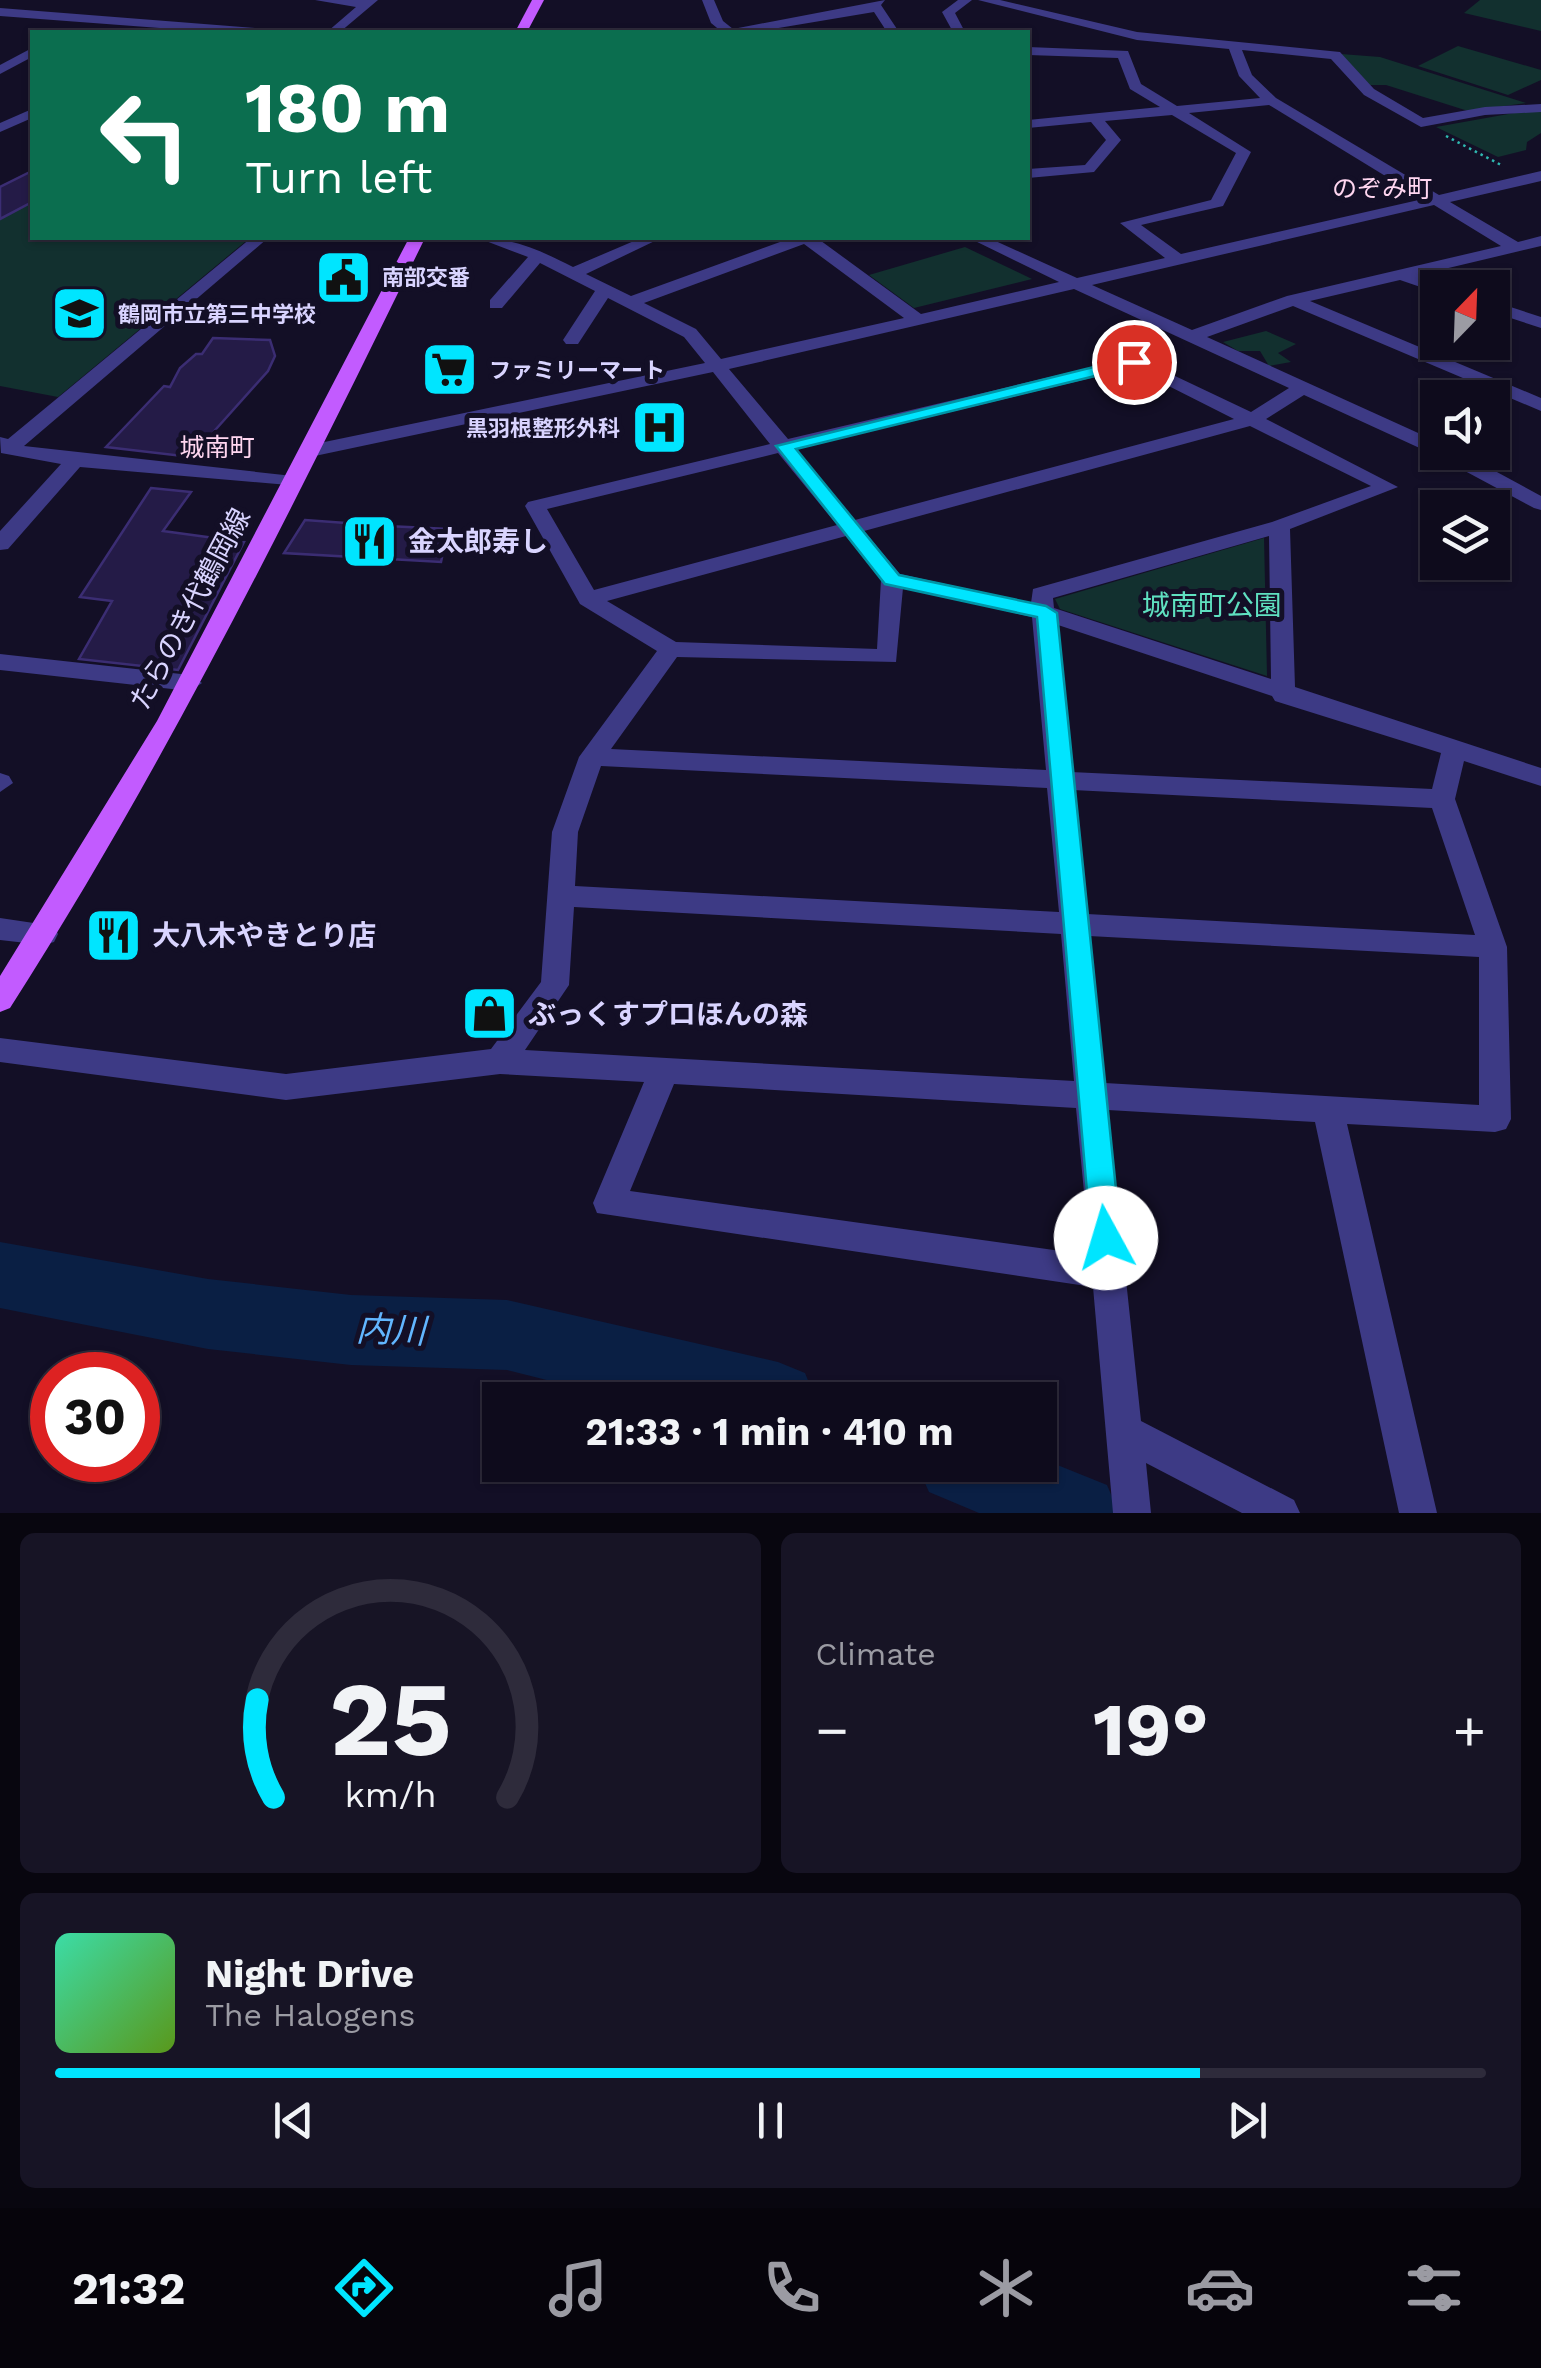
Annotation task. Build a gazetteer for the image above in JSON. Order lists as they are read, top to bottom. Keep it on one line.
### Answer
{"streets":{"main road":["たらのき代鶴岡線"]},"districts":["のぞみ町","城南町"],"water":["内川"],"parks":["城南町公園"],"places":{"public building":["南部交番"],"school or university":["鶴岡市立第三中学校"],"supermarket":["ファミリーマート"],"hospital":["黒羽根整形外科"],"restaurant":["金太郎寿し","大八木やきとり店"],"shop":["ぶっくすプロほんの森"]},"north":"top right","page":{"turn":["180 m","Turn left"],"limit":"30","trip":"21:33 · 1 min · 410 m","tile":"Climate","heat":["−","19°","+"],"song":["Night Drive","The Halogens"],"tabs":"21:32","gauge":["25","km/h"]}}
